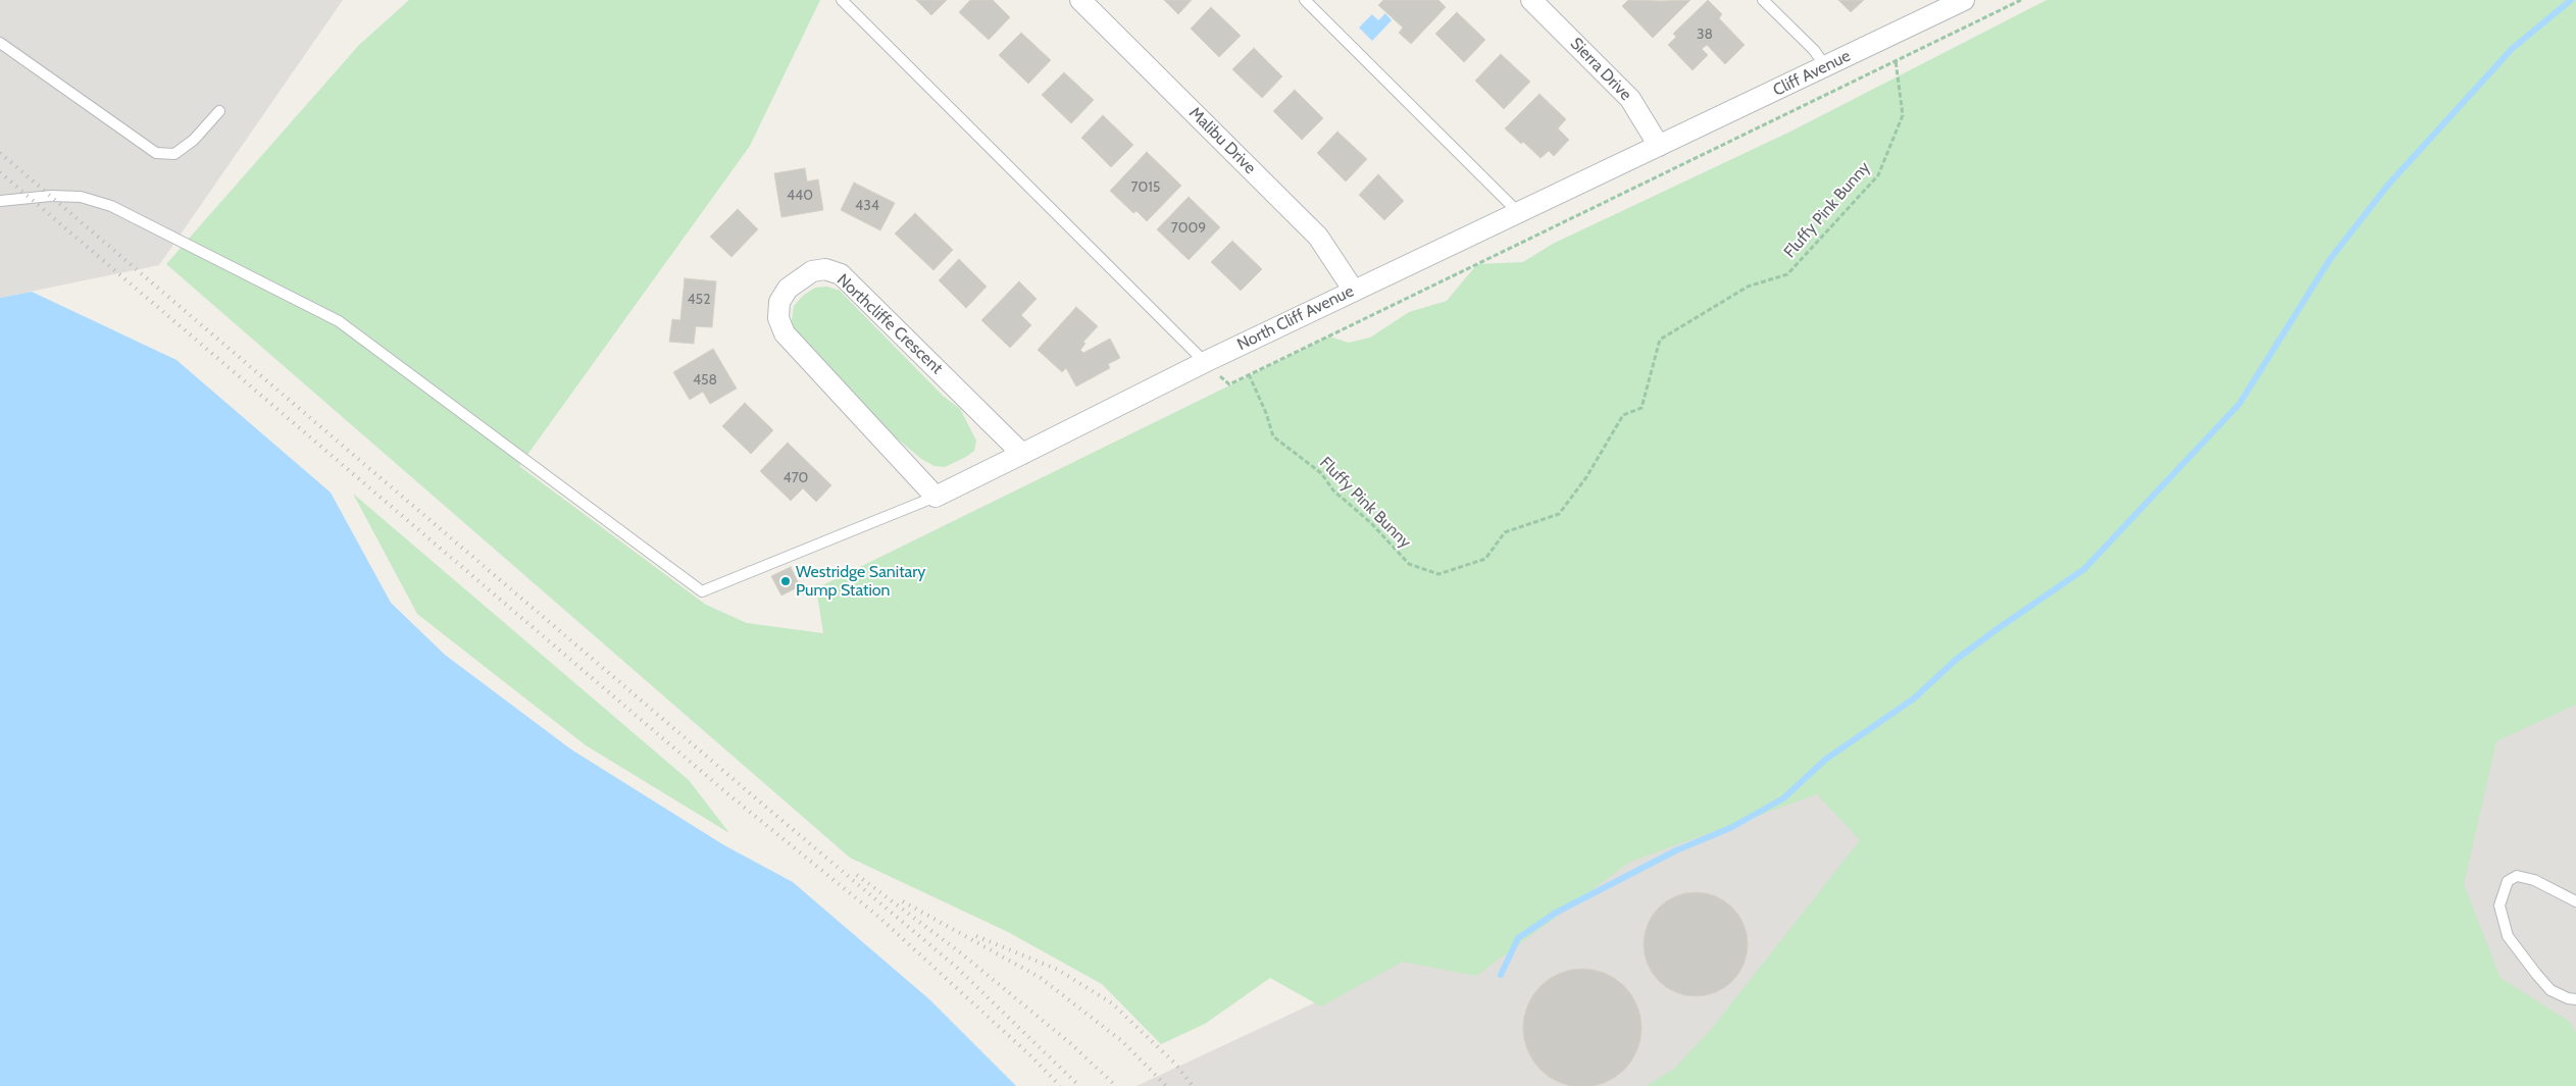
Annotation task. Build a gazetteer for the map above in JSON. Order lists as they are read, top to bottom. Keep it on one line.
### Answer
{"streets":{"street":["Sierra Drive","Cliff Avenue","Malibu Drive","North Cliff Avenue","Northcliffe Crescent"],"path":["Fluffy Pink Bunny"]},"crossings":[["Sierra Drive","Cliff Avenue"],["Sierra Drive","North Cliff Avenue"],["Cliff Avenue","North Cliff Avenue"],["Malibu Drive","North Cliff Avenue"],["North Cliff Avenue","Northcliffe Crescent"]],"places":["Westridge Sanitary Pump Station"],"house_numbers":["38","7015","440","434","7009","452","458","470"]}
